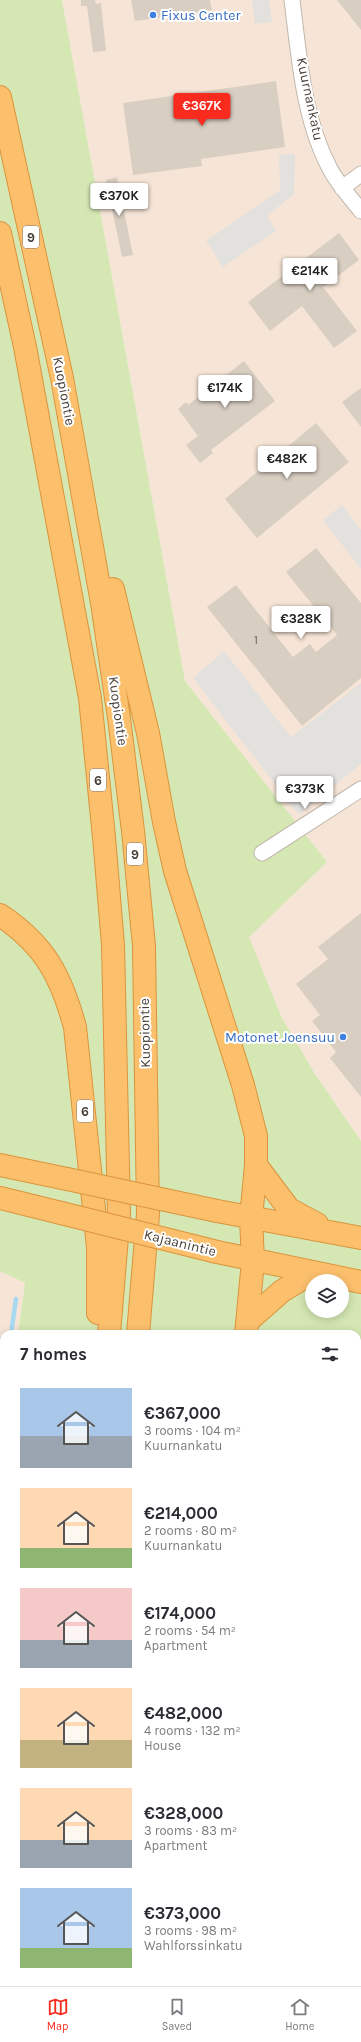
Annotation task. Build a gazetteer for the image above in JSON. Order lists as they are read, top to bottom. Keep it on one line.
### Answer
{"streets":{"highway":["9","Kuopiontie","6","Kajaanintie"],"street":["Kuurnankatu"]},"places":["Fixus Center","Motonet Joensuu"],"house_numbers":["1"],"page":{"price":["€367K","€370K","€214K","€174K","€482K","€328K","€373K"],"heading":"7 homes","list":[{"name":"€367,000","note":"3 rooms · 104 m² · Kuurnankatu"},{"name":"€214,000","note":"2 rooms · 80 m² · Kuurnankatu"},{"name":"€174,000","note":"2 rooms · 54 m² · Apartment"},{"name":"€482,000","note":"4 rooms · 132 m² · House"},{"name":"€328,000","note":"3 rooms · 83 m² · Apartment"},{"name":"€373,000","note":"3 rooms · 98 m² · Wahlforssinkatu"}],"tabs":["Map","Saved","Home"]}}
